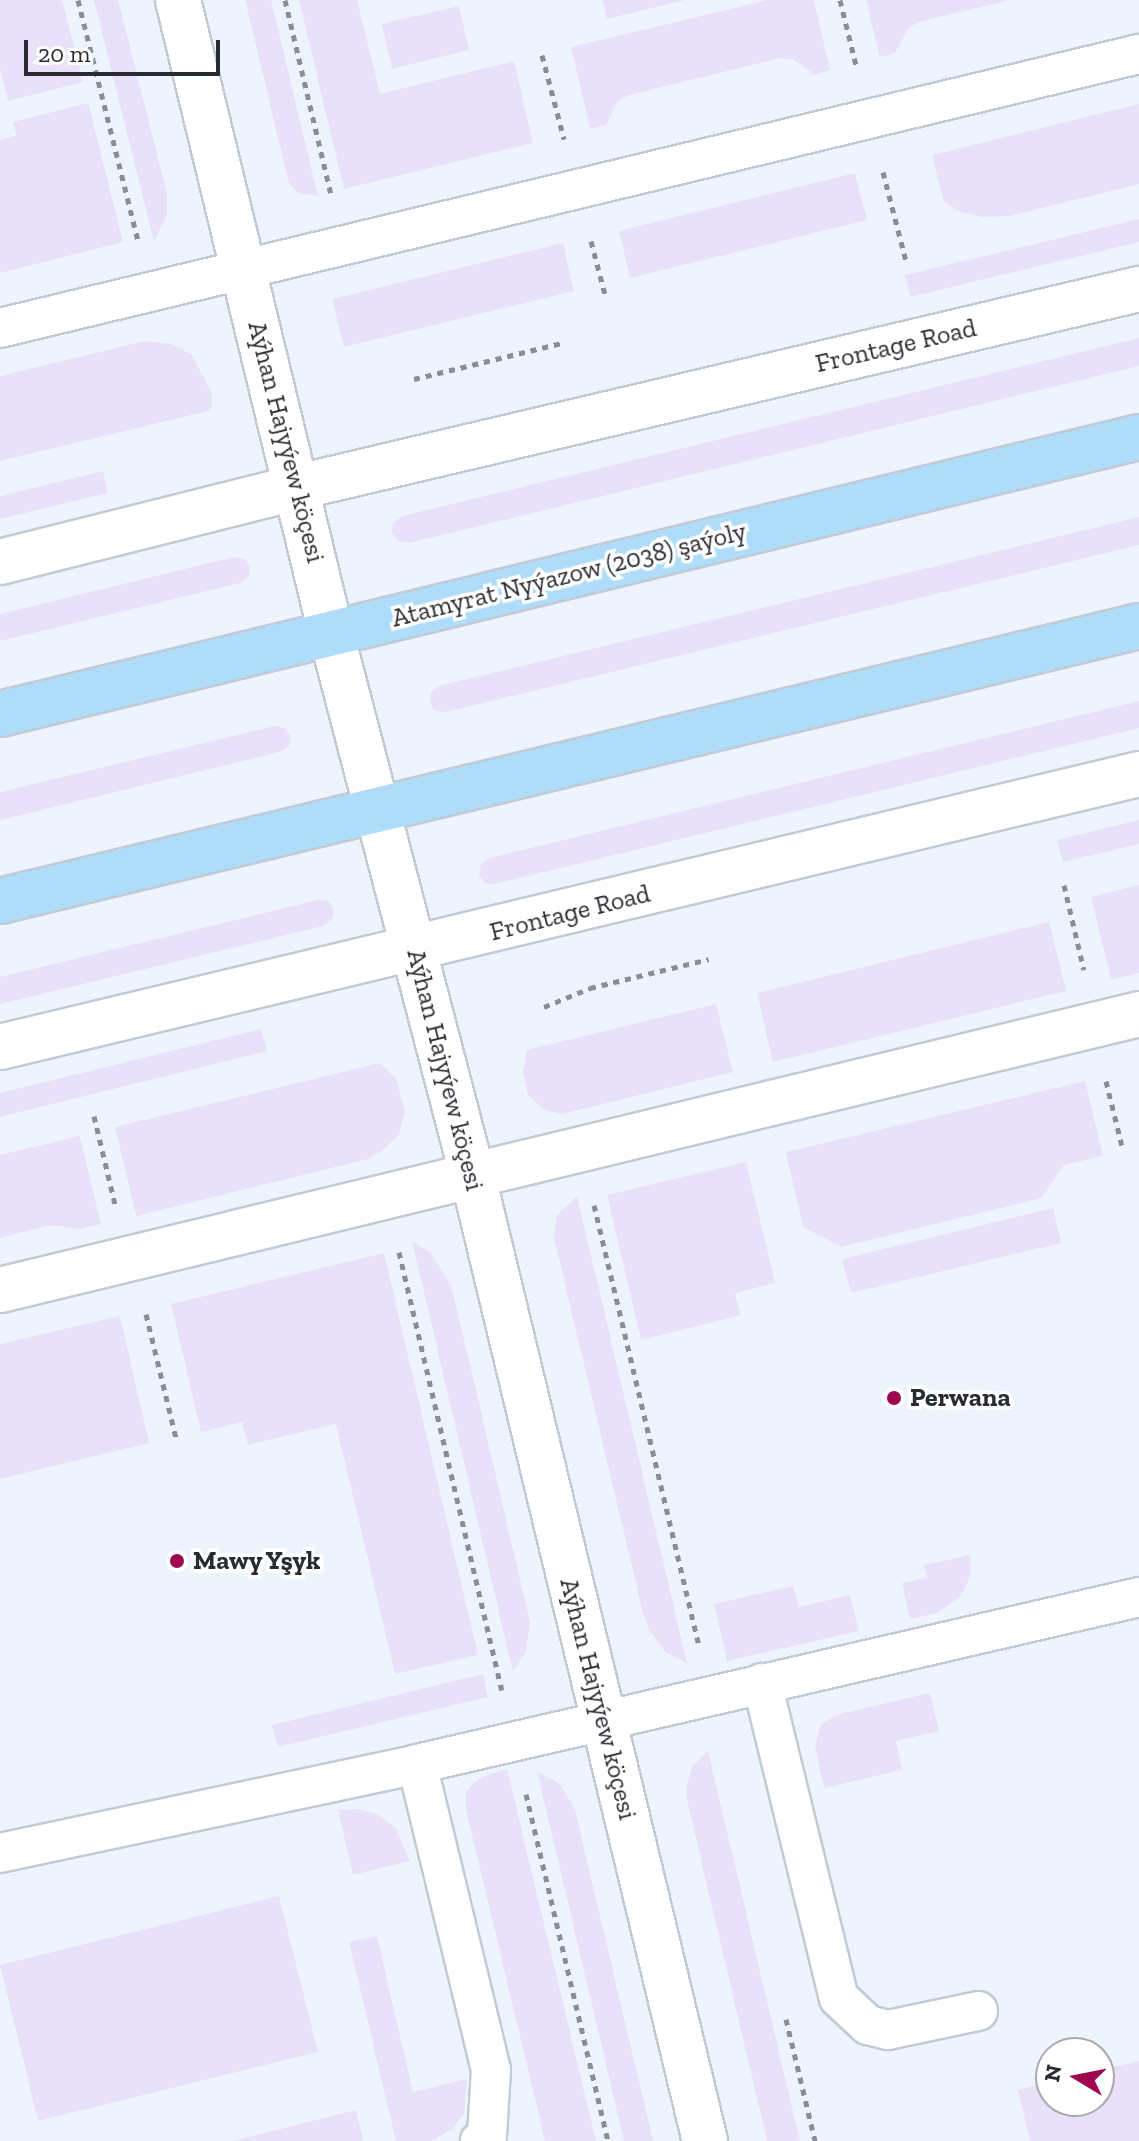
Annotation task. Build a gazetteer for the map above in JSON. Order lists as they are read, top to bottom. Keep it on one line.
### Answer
{"streets":{"main road":["Atamyrat Nyýazow (2038) şaýoly"],"street":["Frontage Road","Aýhan Hajyýew köçesi"]},"crossings":[["Frontage Road","Aýhan Hajyýew köçesi"],["Aýhan Hajyýew köçesi","Atamyrat Nyýazow (2038) şaýoly"]],"places":["Perwana","Mawy Yşyk"],"scale_bar":"20 m","north":"left"}
